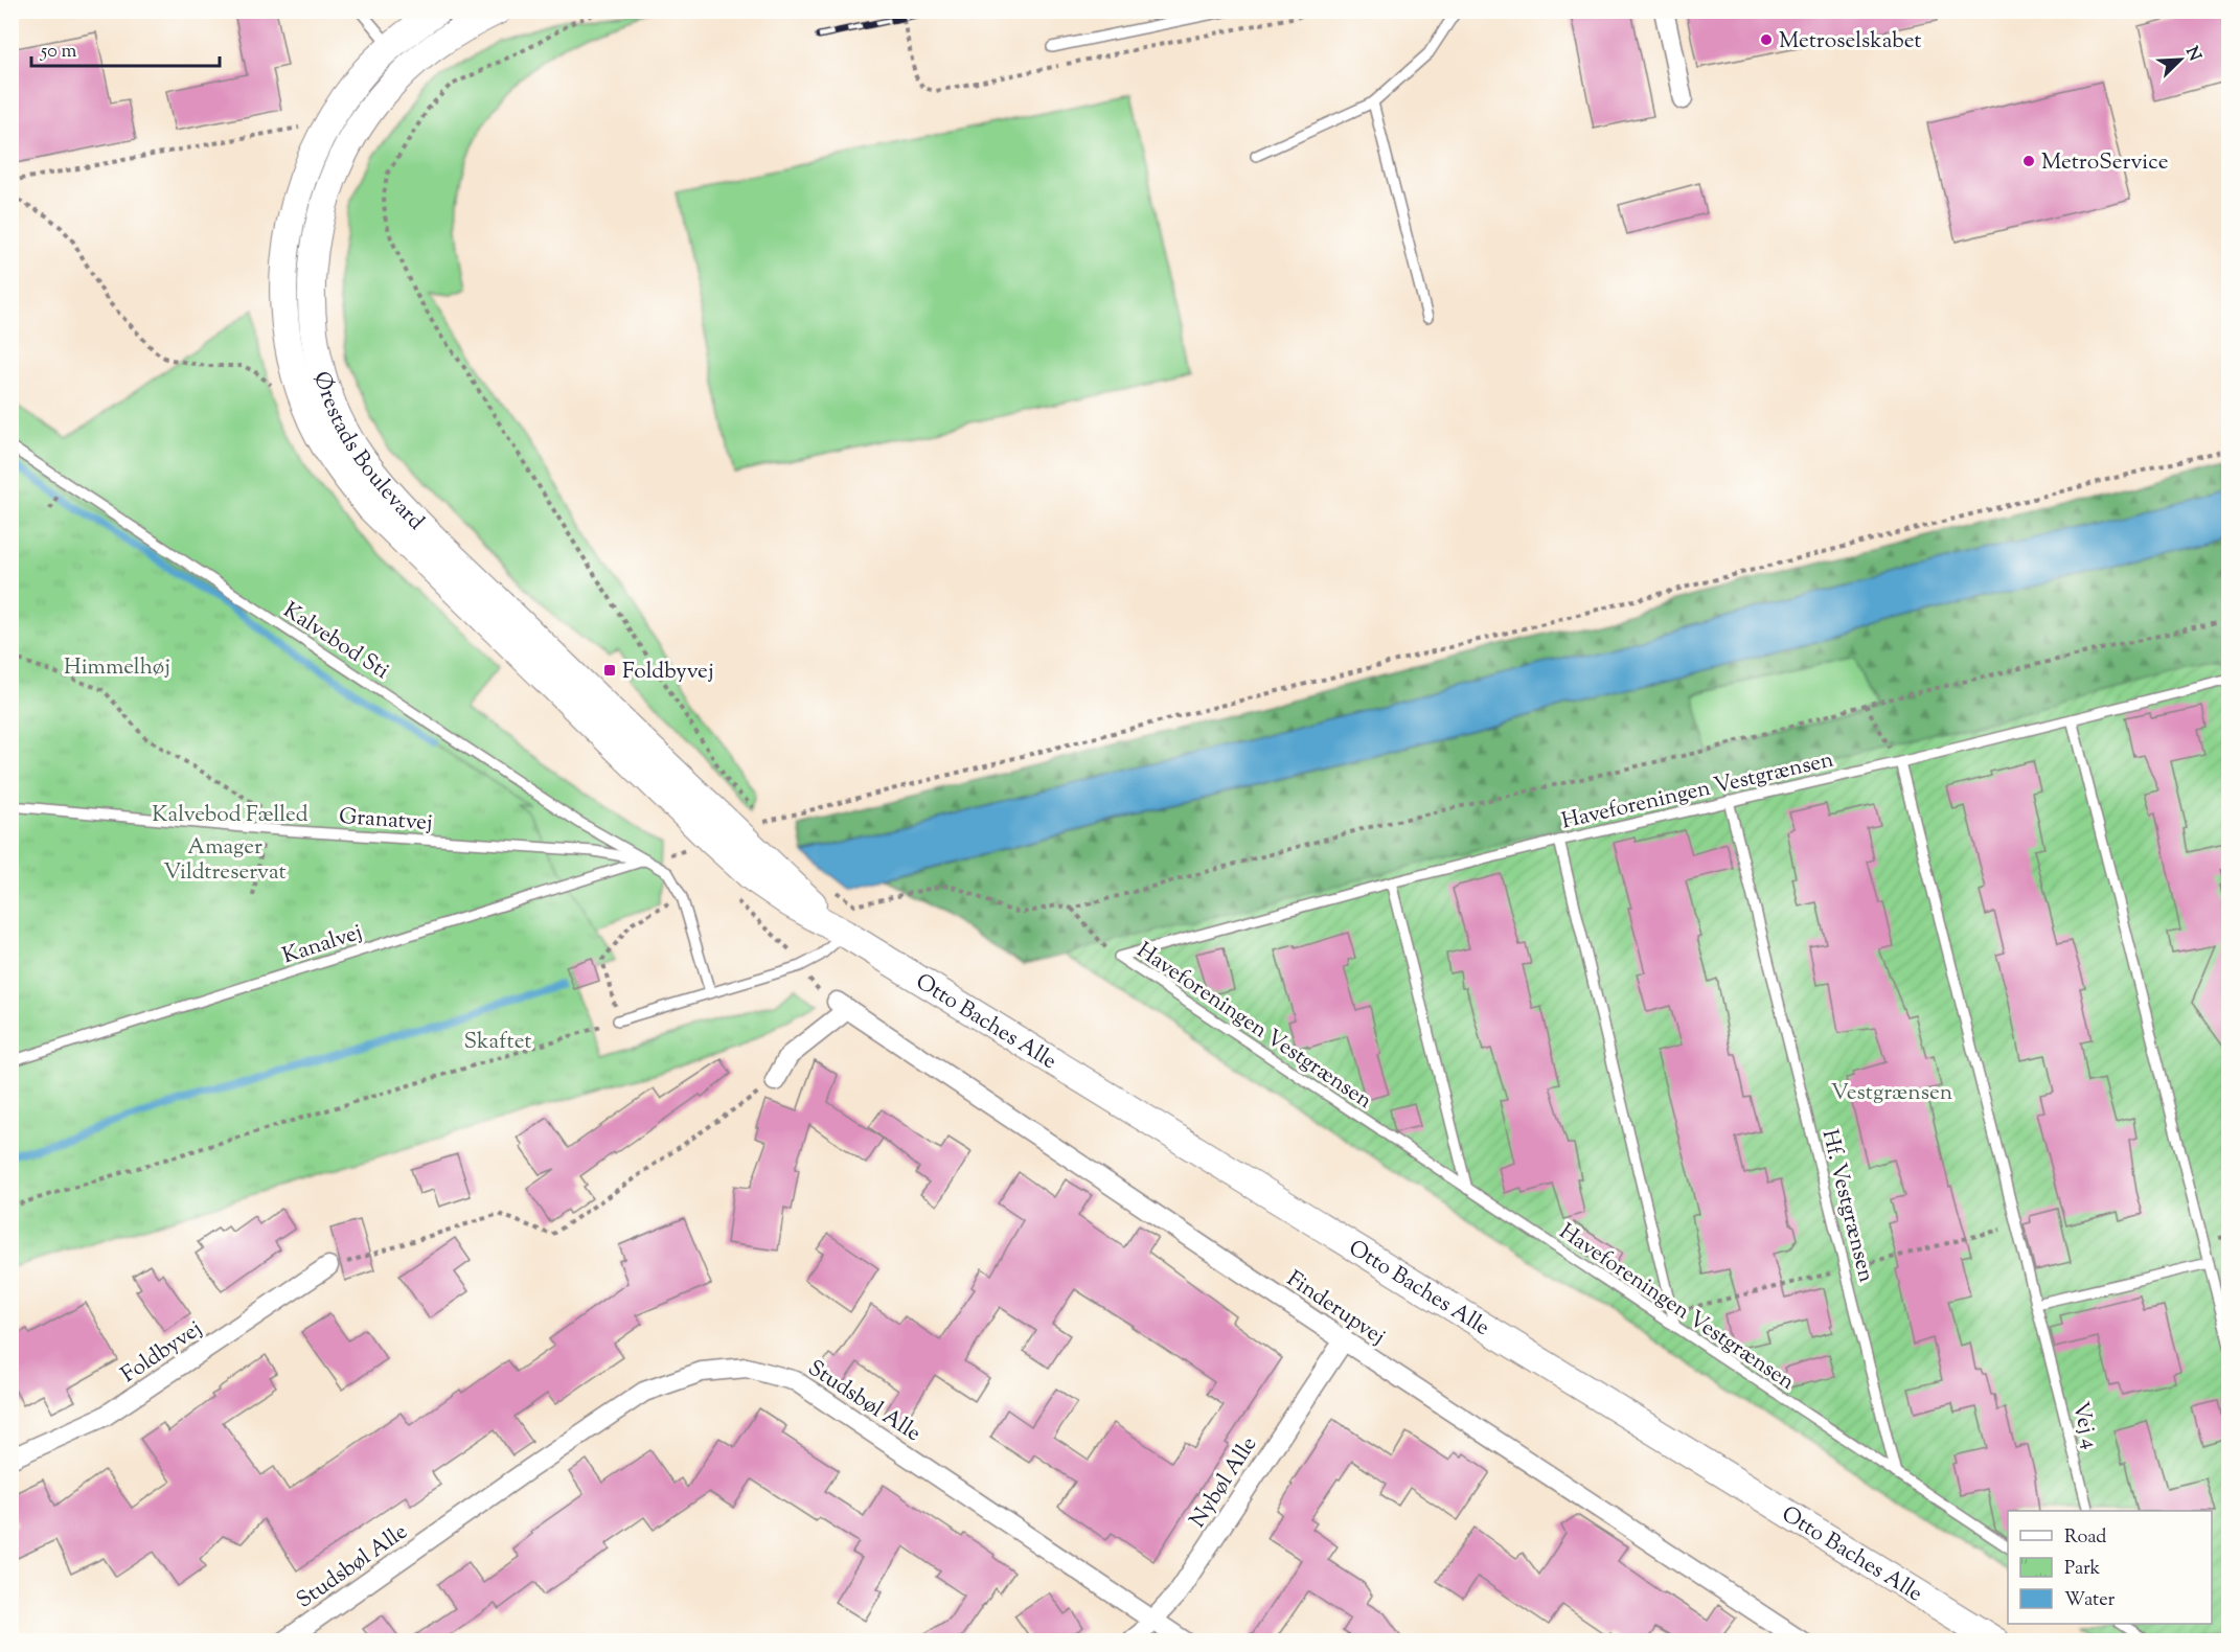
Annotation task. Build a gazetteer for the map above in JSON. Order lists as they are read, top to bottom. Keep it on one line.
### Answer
{"streets":{"street":["Ørestads Boulevard","Otto Baches Alle","Finderupvej","Foldbyvej","Studsbøl Alle","Nybøl Alle"],"lane":["Kalvebod Sti","Haveforeningen Vestgrænsen","Granatvej","Kanalvej","Hf. Vestgrænsen","Vej 4"]},"crossings":[["Ørestads Boulevard","Otto Baches Alle"],["Kalvebod Sti","Granatvej"],["Kalvebod Sti","Kanalvej"],["Haveforeningen Vestgrænsen","Hf. Vestgrænsen"],["Granatvej","Kanalvej"],["Finderupvej","Nybøl Alle"],["Studsbøl Alle","Nybøl Alle"]],"parks":["Himmelhøj","Kalvebod Fælled","Amager Vildtreservat","Skaftet","Vestgrænsen"],"places":{"other":["Metroselskabet","MetroService"],"transit":["Foldbyvej"]},"legend":["Road","Park","Water"],"scale_bar":"50 m","north":"top right"}
